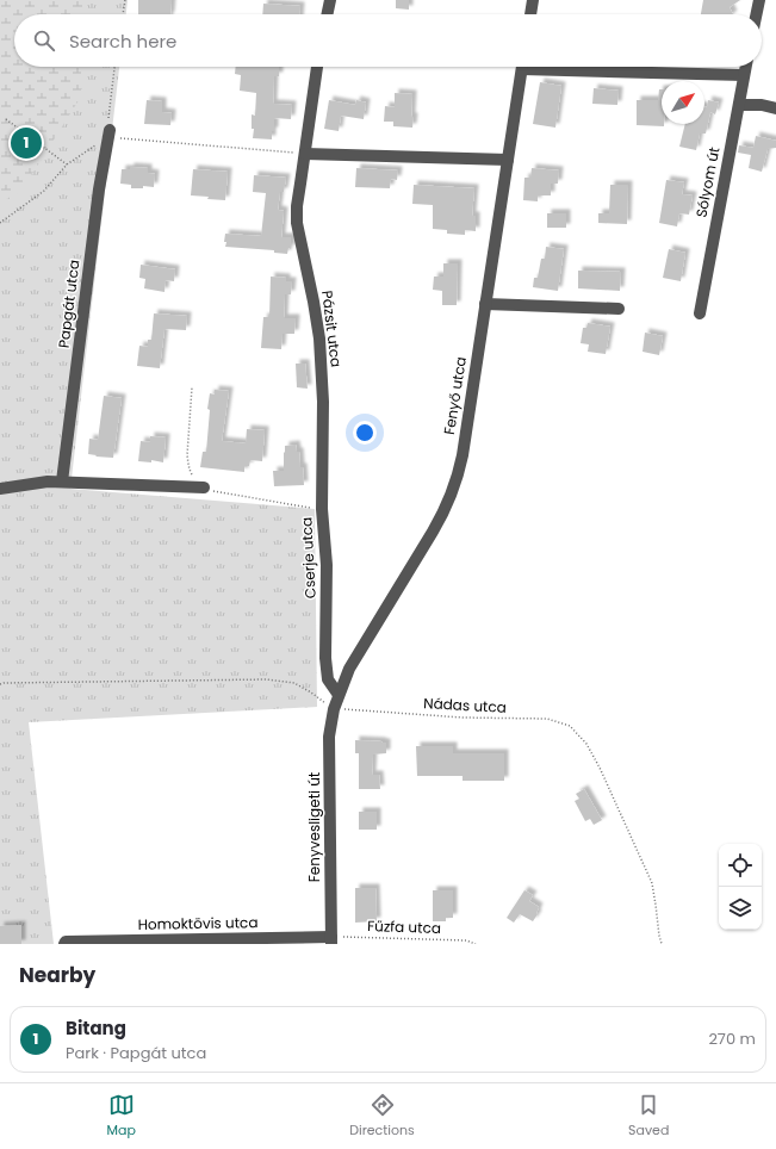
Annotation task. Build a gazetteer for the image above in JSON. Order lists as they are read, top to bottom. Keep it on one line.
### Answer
{"streets":{"street":["Sólyom út","Papgát utca","Pázsit utca","Fenyő utca","Cserje utca","Fenyvesligeti út","Homoktövis utca"],"path":["Nádas utca","Fűzfa utca"]},"crossings":[["Pázsit utca","Cserje utca"],["Fenyő utca","Cserje utca"],["Fenyő utca","Nádas utca"],["Fenyő utca","Fenyvesligeti út"],["Nádas utca","Fenyvesligeti út"],["Fenyvesligeti út","Homoktövis utca"],["Fenyvesligeti út","Fűzfa utca"],["Homoktövis utca","Fűzfa utca"]],"north":"top right","page":{"search":"Search here","pins":"1","heading":"Nearby","list":[{"mark":"1","name":"Bitang","note":"Park · Papgát utca","value":"270 m"}],"nav":["Map","Directions","Saved"]}}
